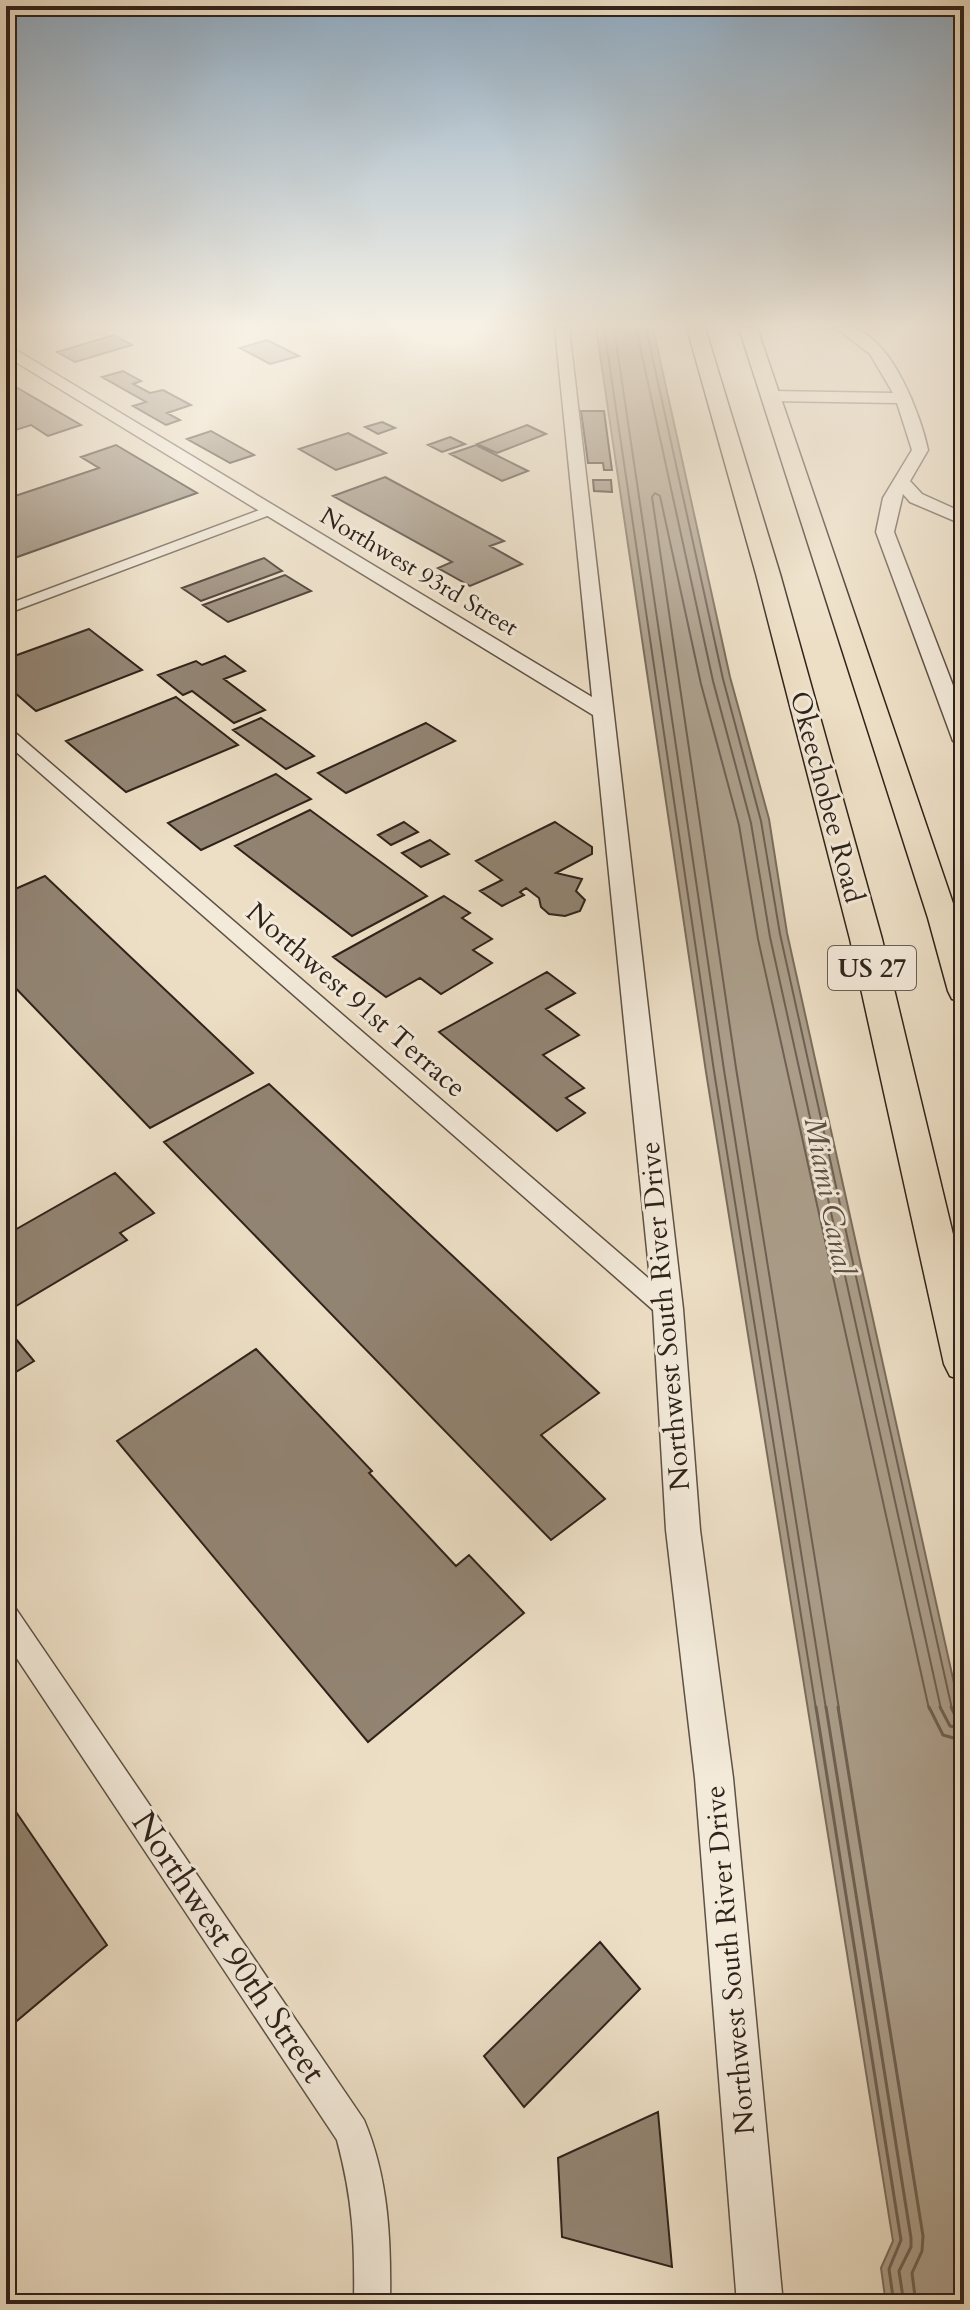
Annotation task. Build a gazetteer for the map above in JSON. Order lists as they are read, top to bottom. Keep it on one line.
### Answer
{"streets":{"highway":["Okeechobee Road","US 27"],"street":["Northwest 93rd Street","Northwest 91st Terrace","Northwest South River Drive","Northwest 90th Street"]},"crossings":[["Northwest 93rd Street","Northwest South River Drive"],["Northwest 91st Terrace","Northwest South River Drive"]],"water":["Miami Canal"]}
